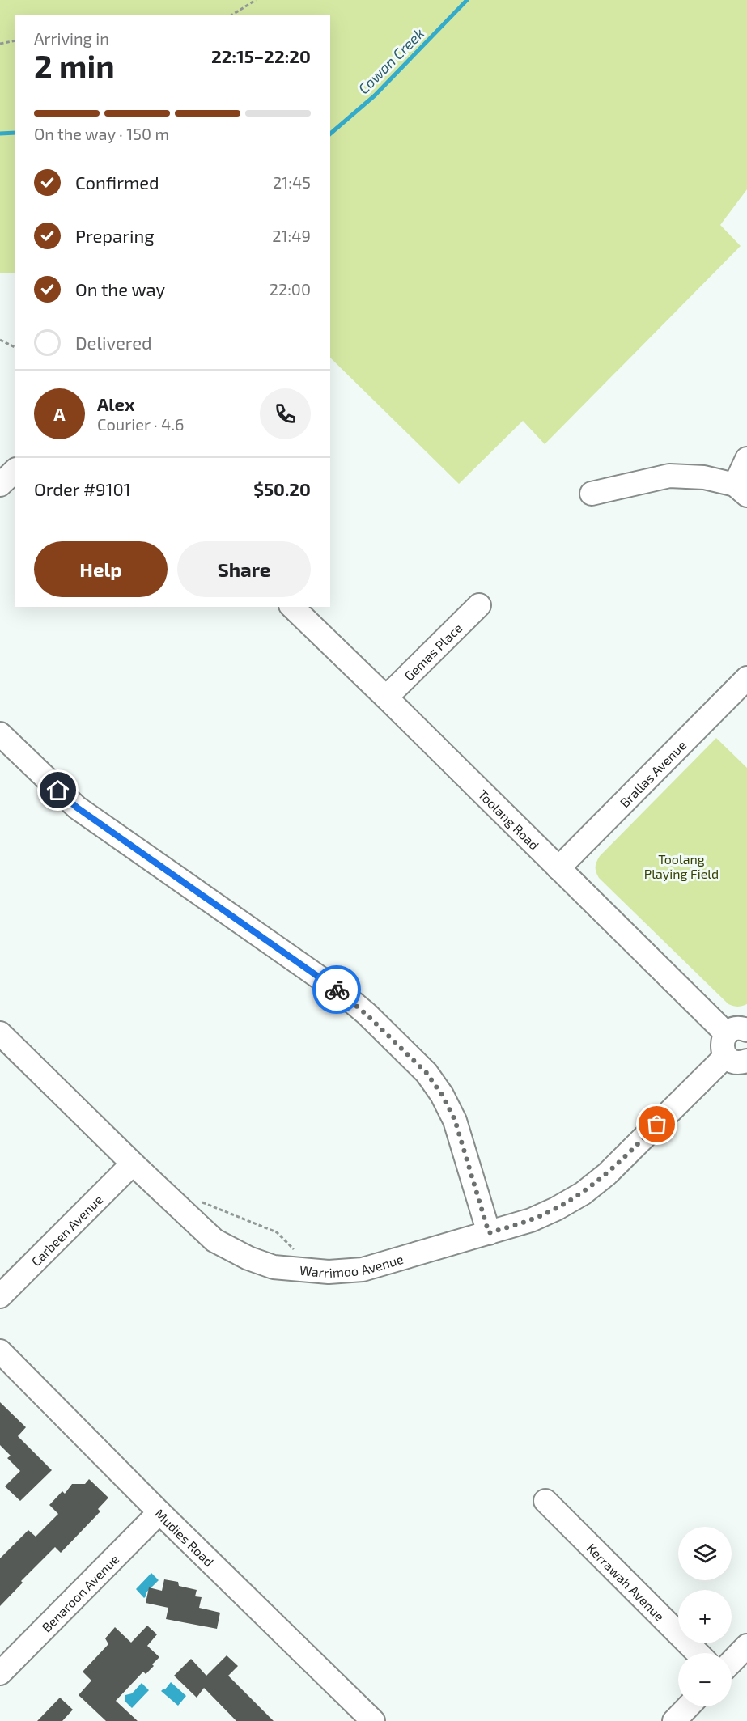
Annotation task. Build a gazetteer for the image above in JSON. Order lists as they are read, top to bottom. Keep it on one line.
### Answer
{"streets":{"street":["Gemas Place","Brallas Avenue","Toolang Road","Carbeen Avenue","Warrimoo Avenue","Mudies Road","Kerrawah Avenue","Benaroon Avenue"]},"crossings":[["Gemas Place","Toolang Road"],["Brallas Avenue","Toolang Road"],["Toolang Road","Warrimoo Avenue"],["Carbeen Avenue","Warrimoo Avenue"],["Mudies Road","Benaroon Avenue"]],"water":["Cowan Creek"],"parks":["Toolang Playing Field"],"page":{"heading":["2 min","Arriving in","22:15–22:20"],"panel":["Alex","Courier · 4.6","Order #9101","$50.20"],"bar":"On the way · 150 m","list":[["Confirmed","21:45"],["Preparing","21:49"],["On the way","22:00"],"Delivered"],"round":"A","buttons":["Help","Share"],"map_buttons":["+","−"]}}
